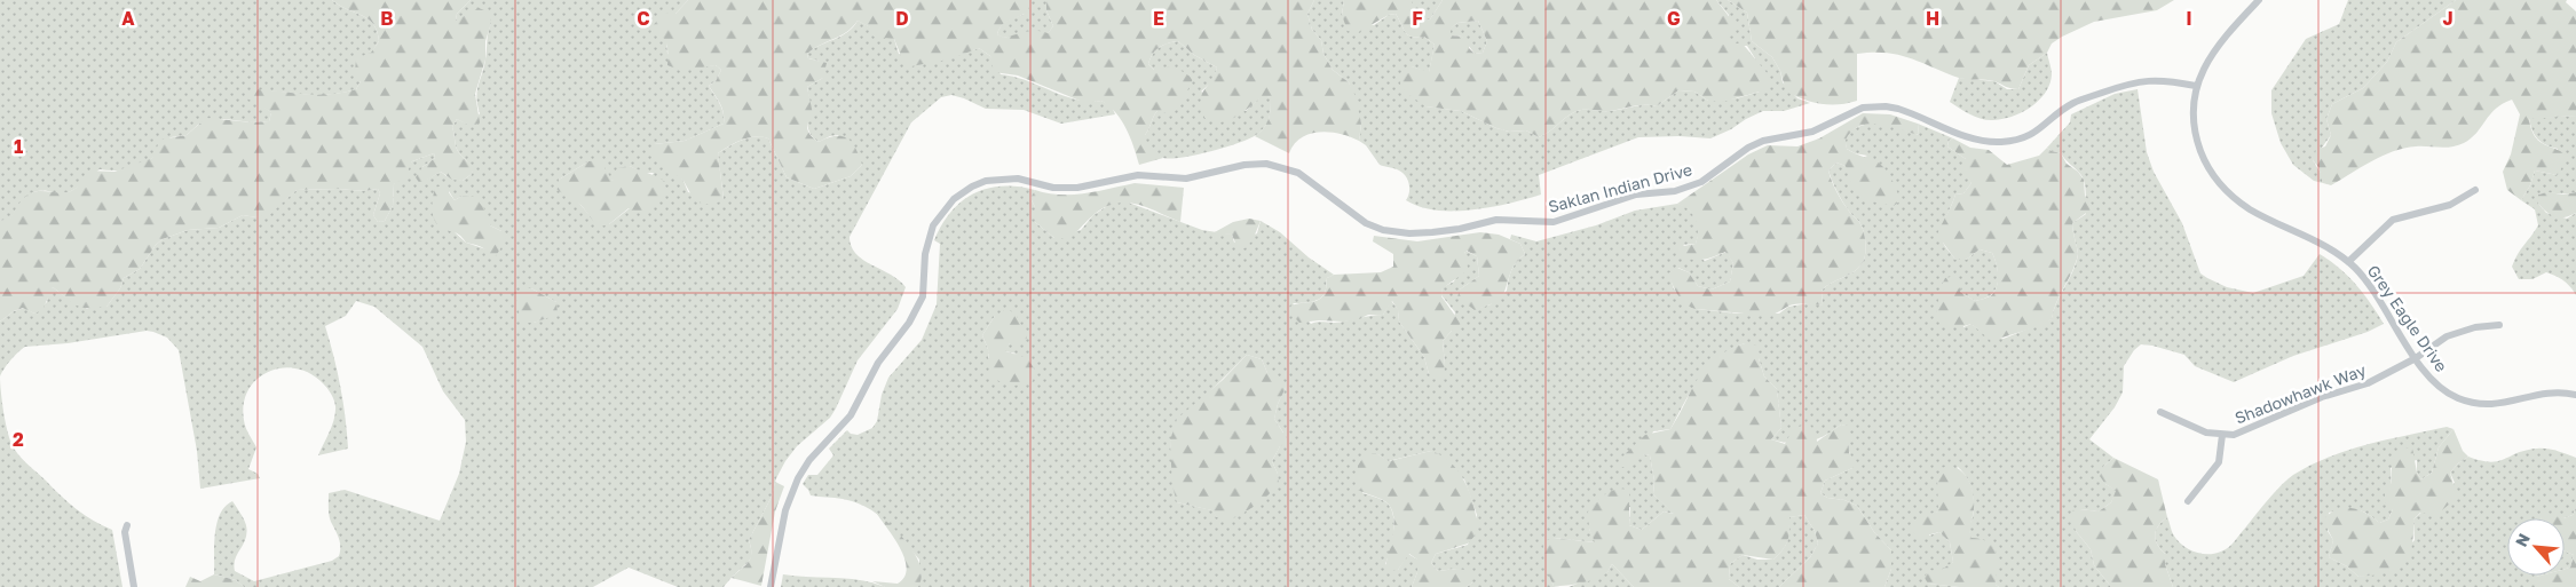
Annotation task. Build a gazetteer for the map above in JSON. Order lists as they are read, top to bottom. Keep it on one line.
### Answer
{"streets":{"street":["Saklan Indian Drive","Grey Eagle Drive","Shadowhawk Way"]},"crossings":[["Grey Eagle Drive","Shadowhawk Way"]],"north":"top left","grid":{"columns":["A","B","C","D","E","F","G","H","I","J"],"rows":["1","2"]}}
